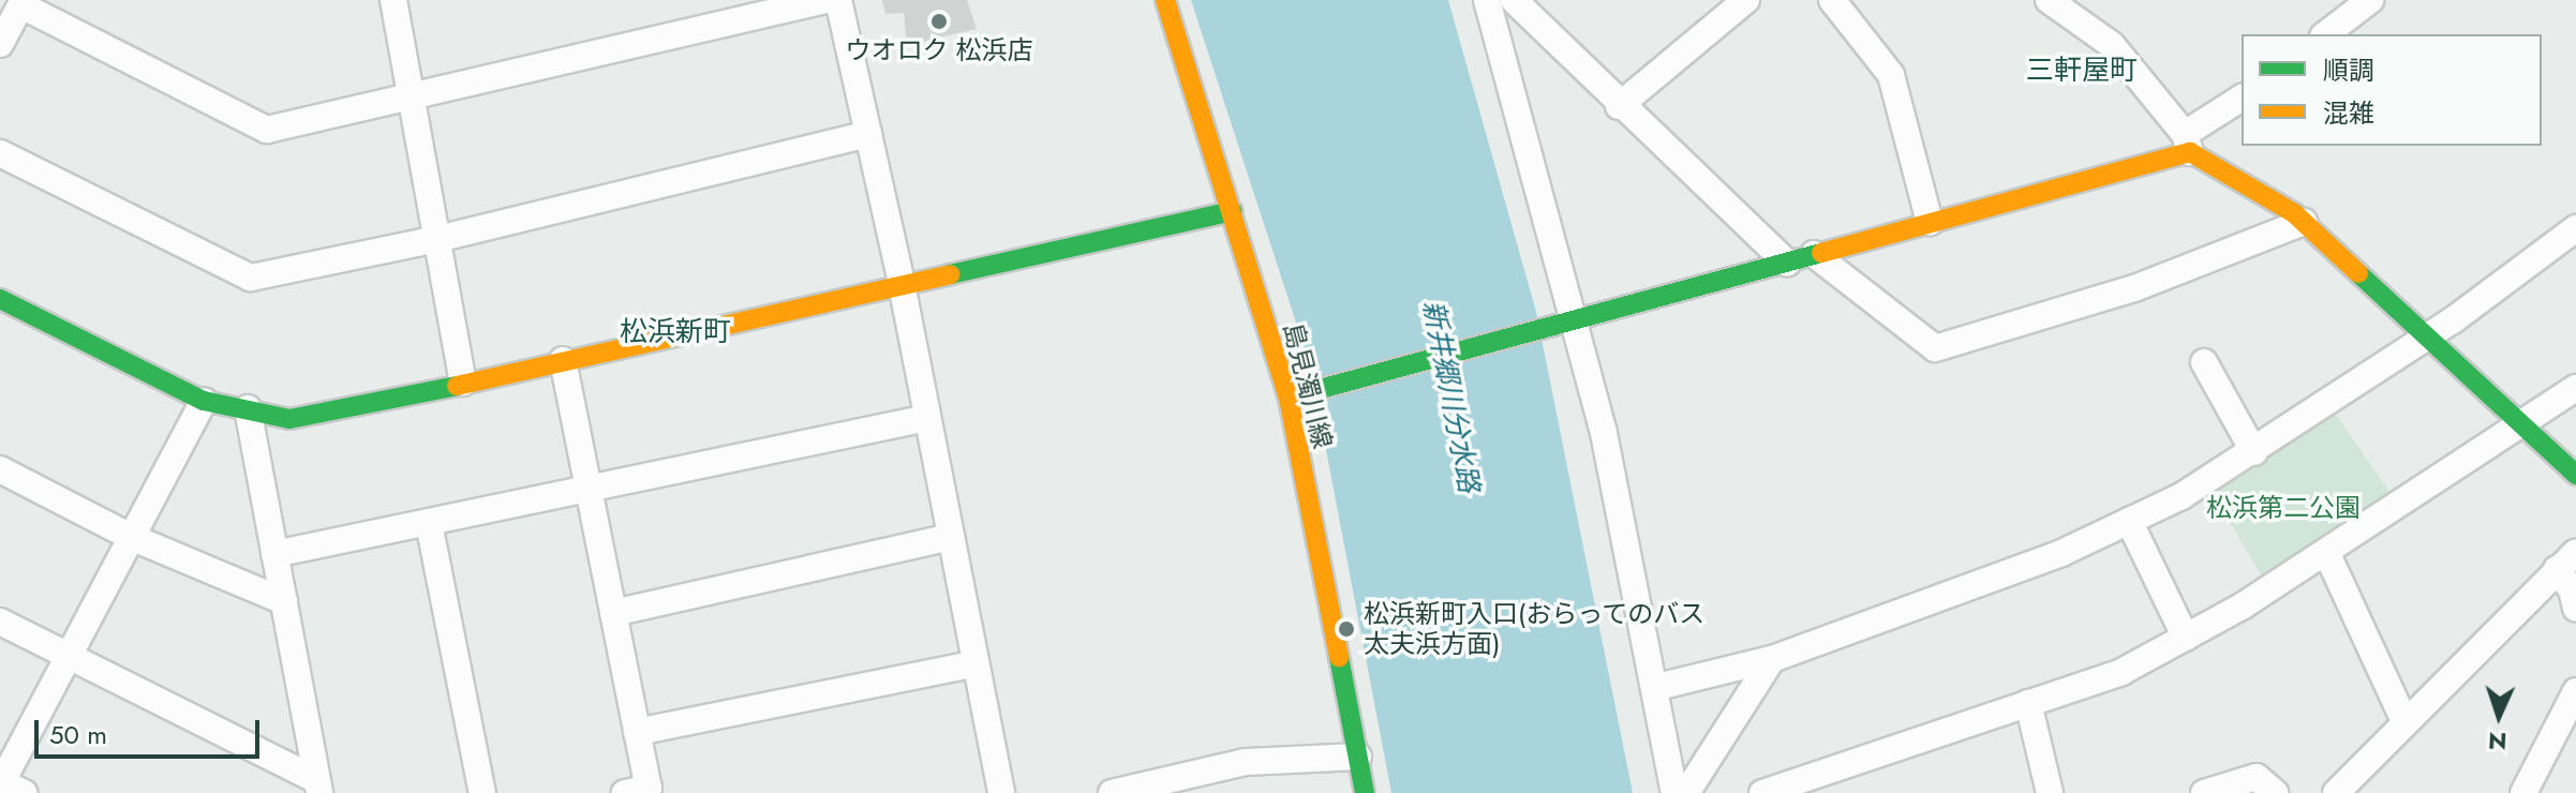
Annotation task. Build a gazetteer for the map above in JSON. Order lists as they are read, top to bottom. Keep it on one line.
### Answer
{"streets":{"street":["島見濁川線"]},"districts":["三軒屋町","松浜新町"],"water":["新井郷川分水路"],"parks":["松浜第二公園"],"places":["ウオロク 松浜店","松浜新町入口(おらってのバス 太夫浜方面)"],"legend":["順調","混雑"],"scale_bar":"50 m","north":"bottom"}
